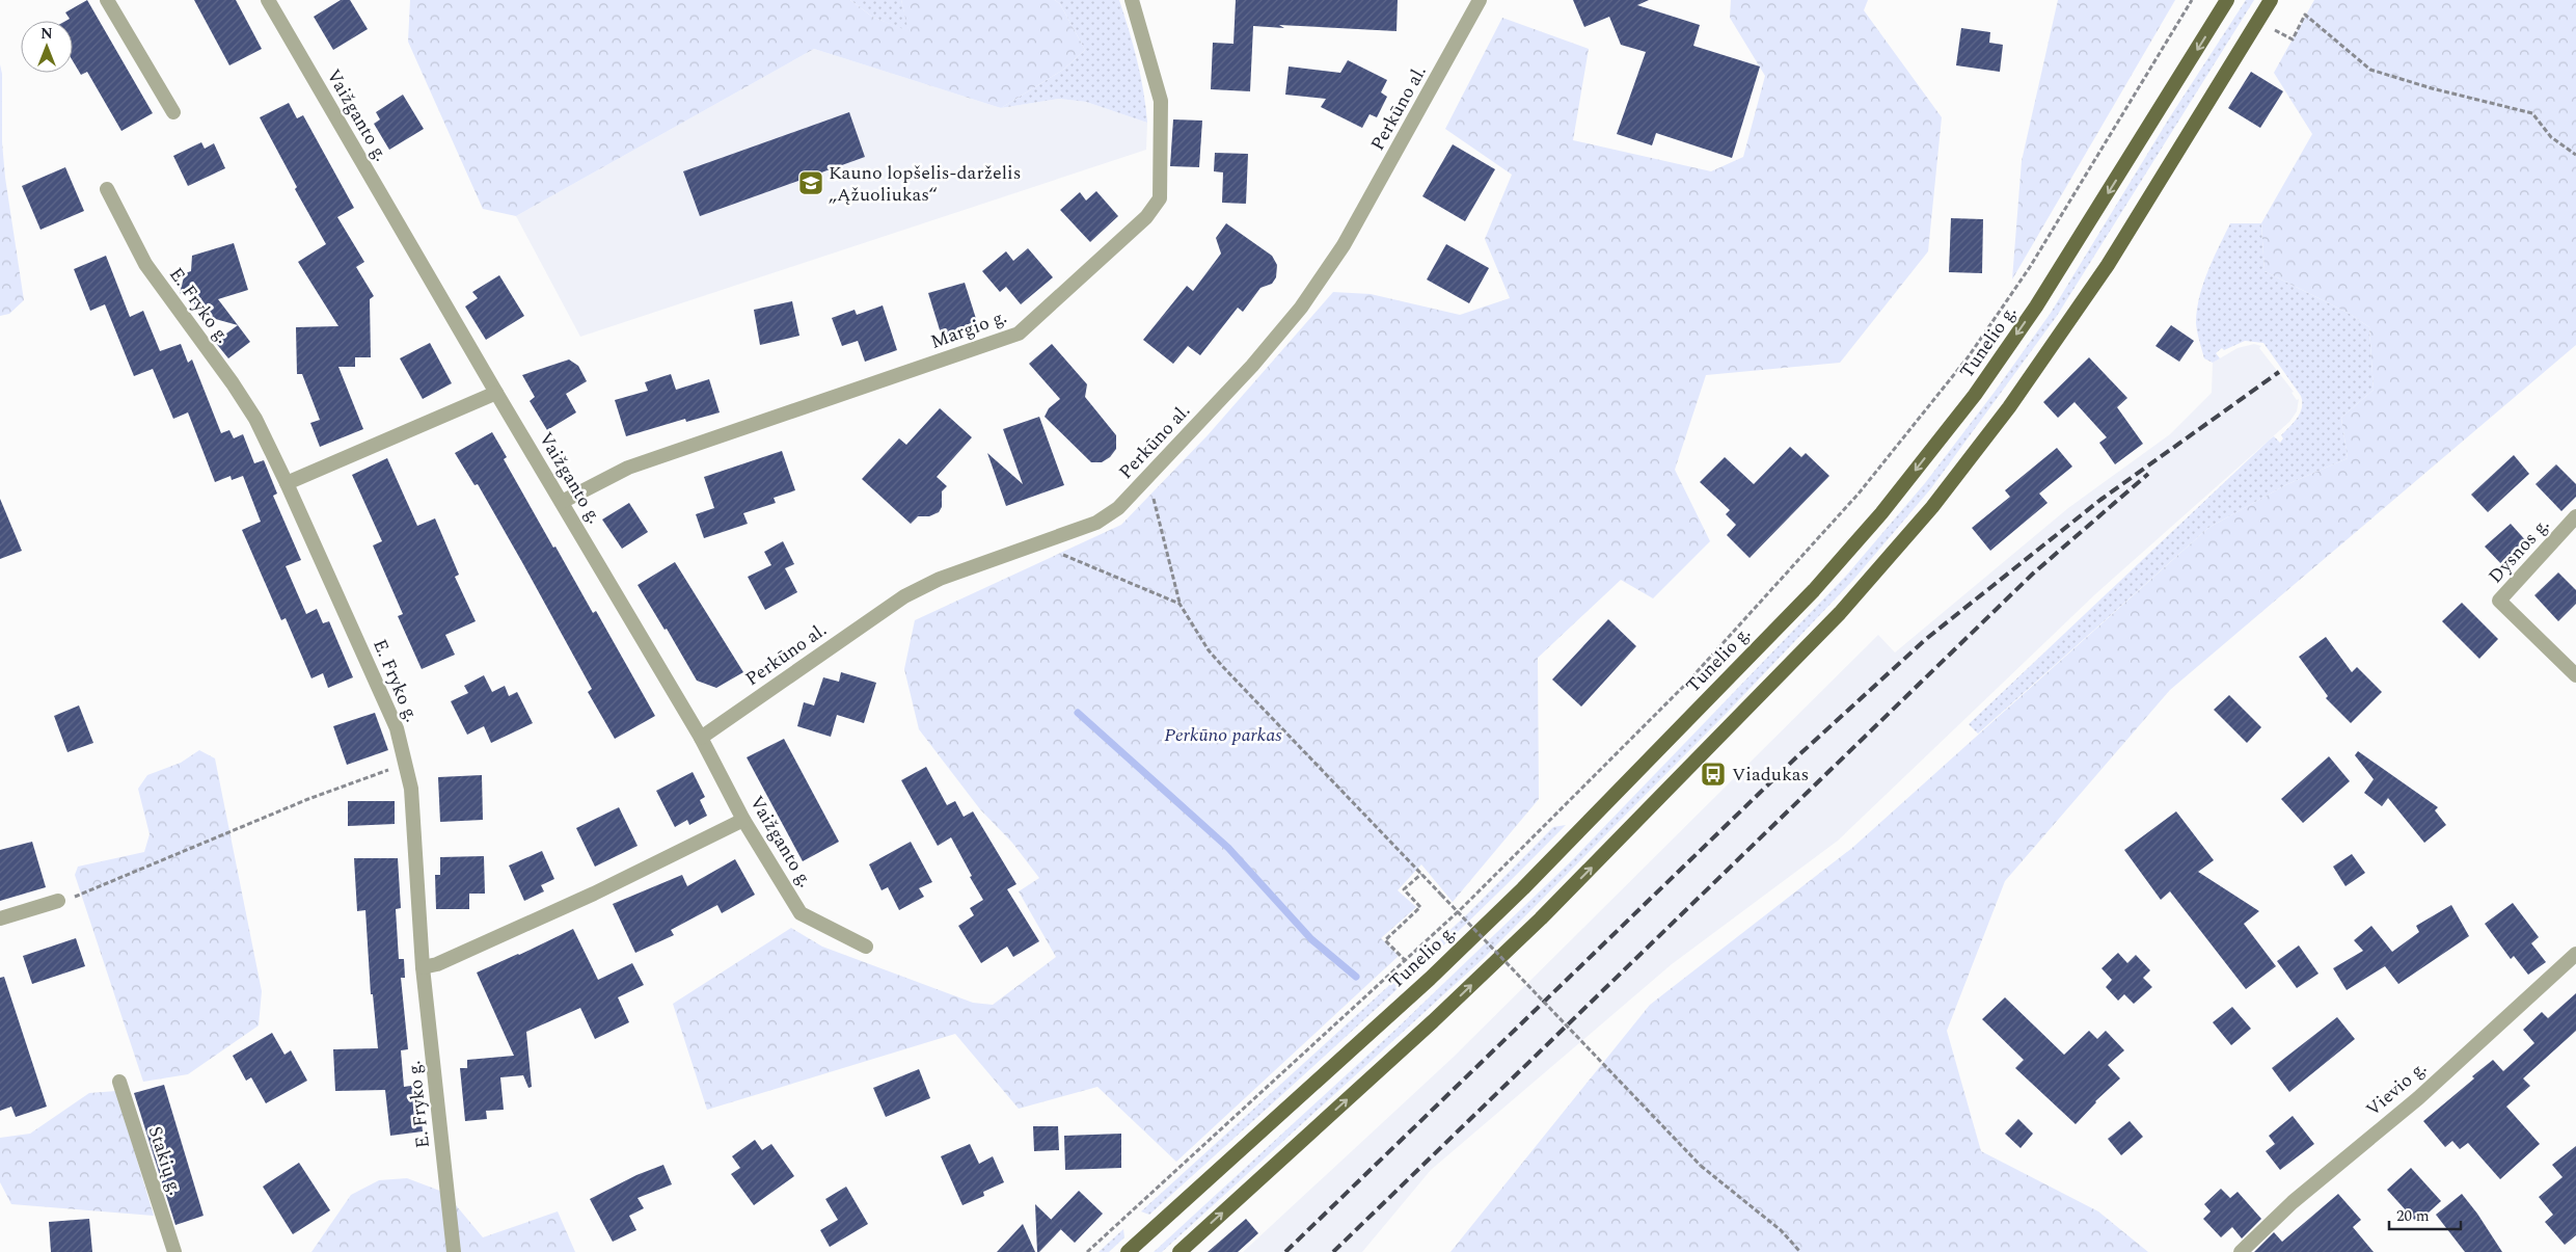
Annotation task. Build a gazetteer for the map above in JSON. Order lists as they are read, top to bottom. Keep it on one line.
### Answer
{"streets":{"main road":["Tunelio g."],"street":["Perkūno al.","Vaižganto g.","E. Fryko g.","Margio g.","Dysnos g.","Vievio g.","Stakių g."]},"crossings":[["Perkūno al.","Vaižganto g."],["Vaižganto g.","Margio g."]],"parks":["Perkūno parkas"],"places":{"school or university":["Kauno lopšelis-darželis „Ąžuoliukas“"],"bus stop":["Viadukas"]},"scale_bar":"20 m","north":"top"}
